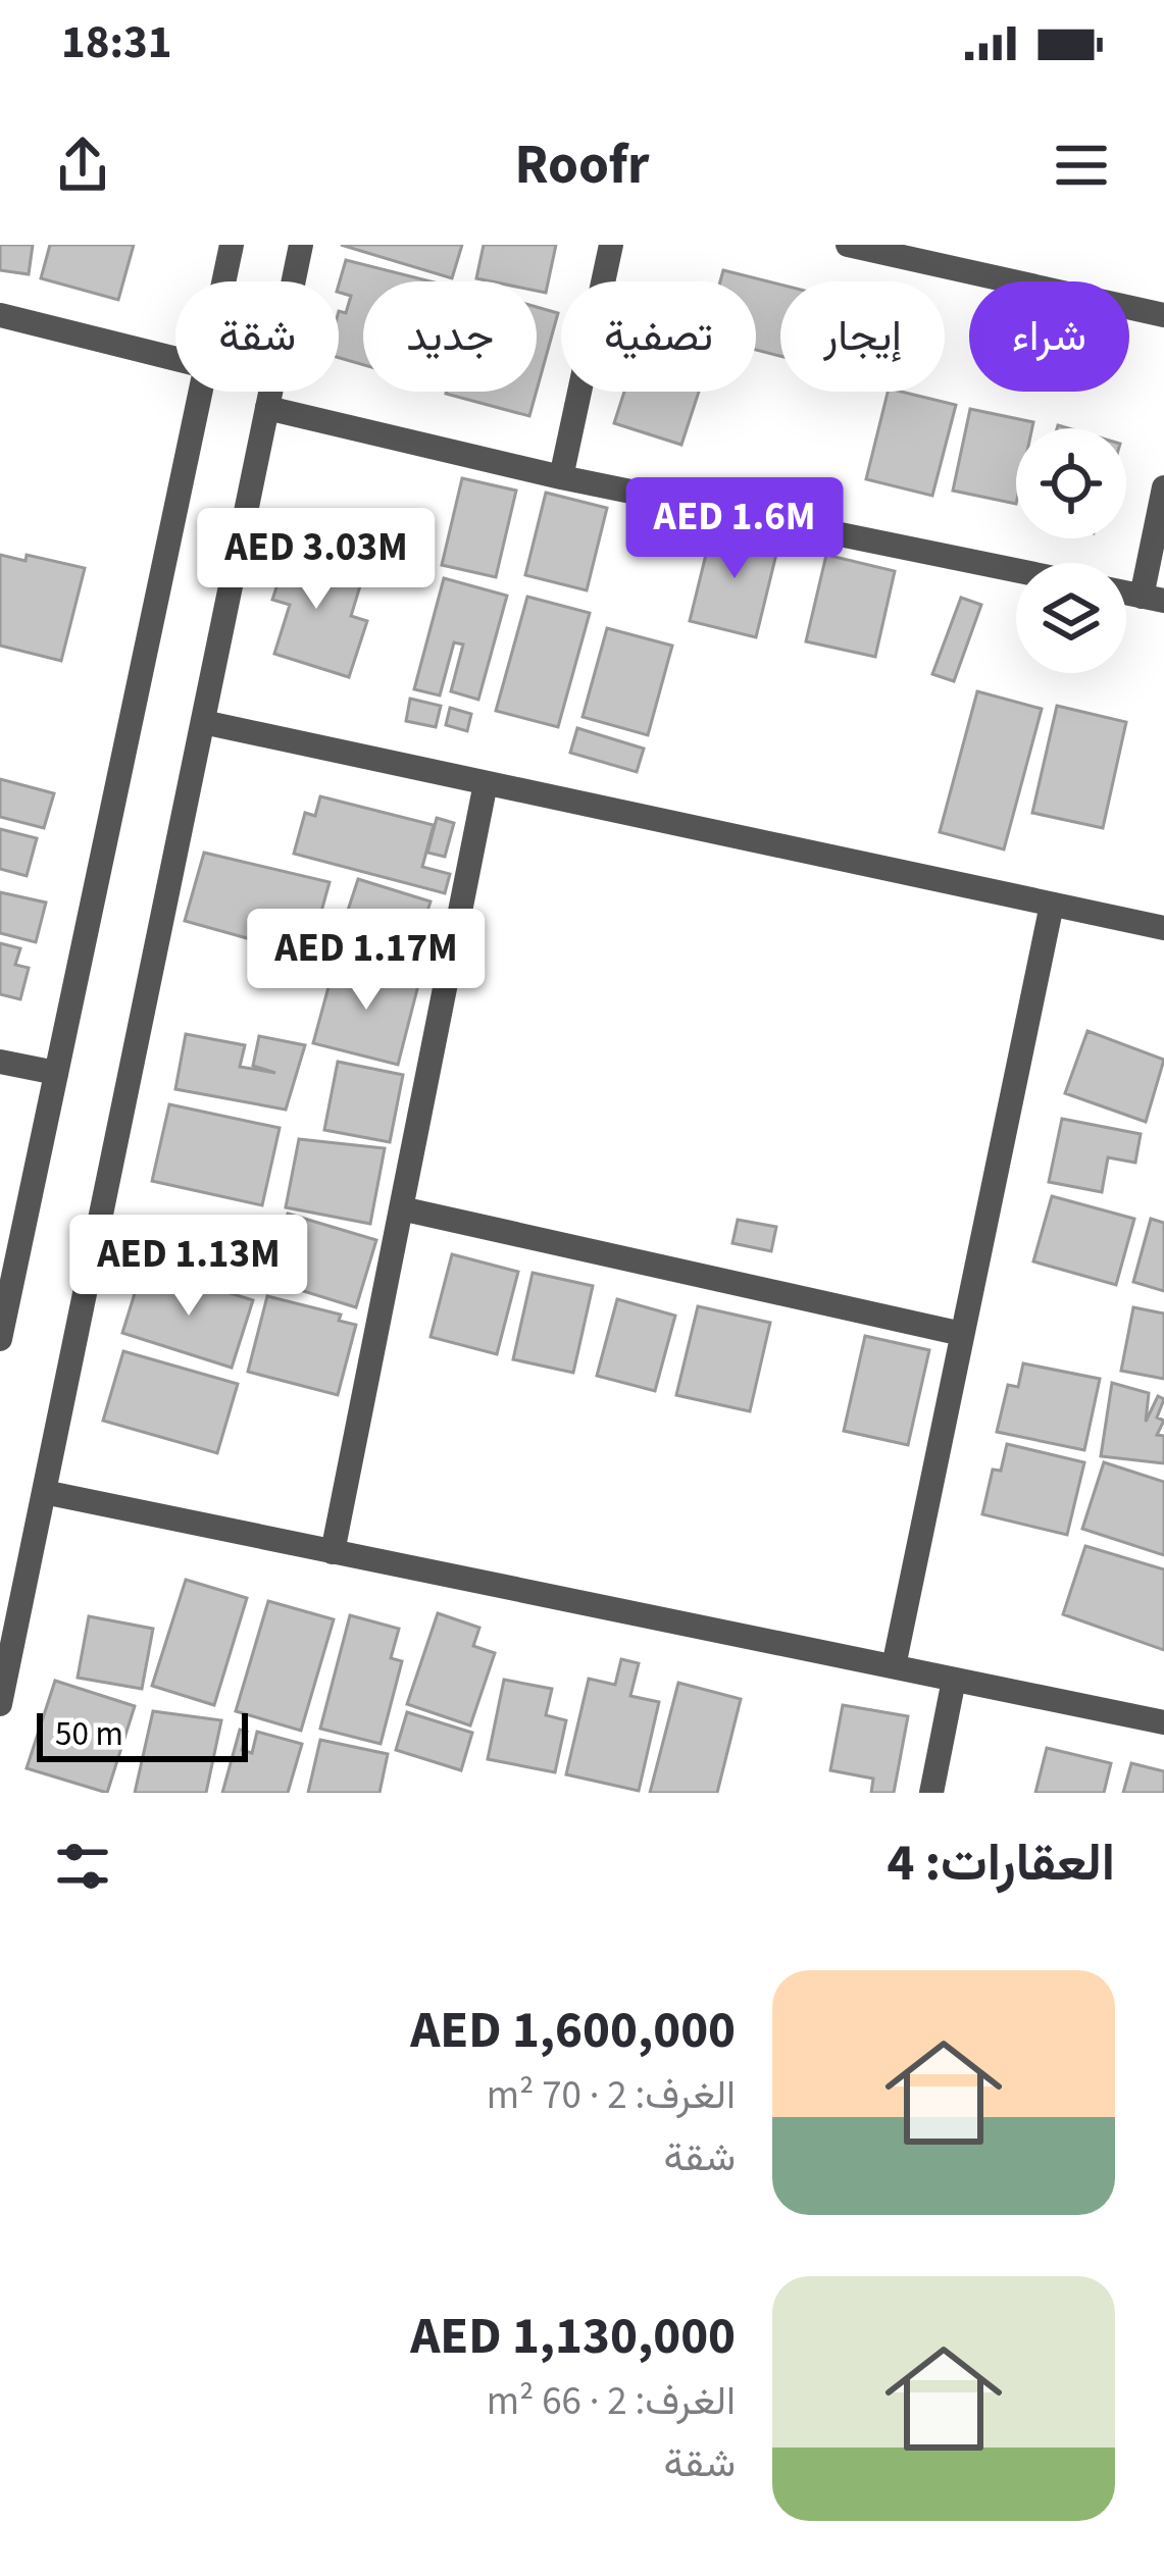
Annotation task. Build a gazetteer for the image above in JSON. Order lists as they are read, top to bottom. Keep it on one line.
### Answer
{"scale_bar":"50 m","page":{"status":"18:31","header":"Roofr","chip":["شراء","إيجار","تصفية","جديد","شقة"],"price":["AED 1.6M","AED 3.03M","AED 1.17M","AED 1.13M"],"scale":"50 m","heading":"العقارات: 4","list":[{"name":"AED 1,600,000","note":"الغرف: 2 · 70 m² · شقة"},{"name":"AED 1,130,000","note":"الغرف: 2 · 66 m² · شقة"}]}}
